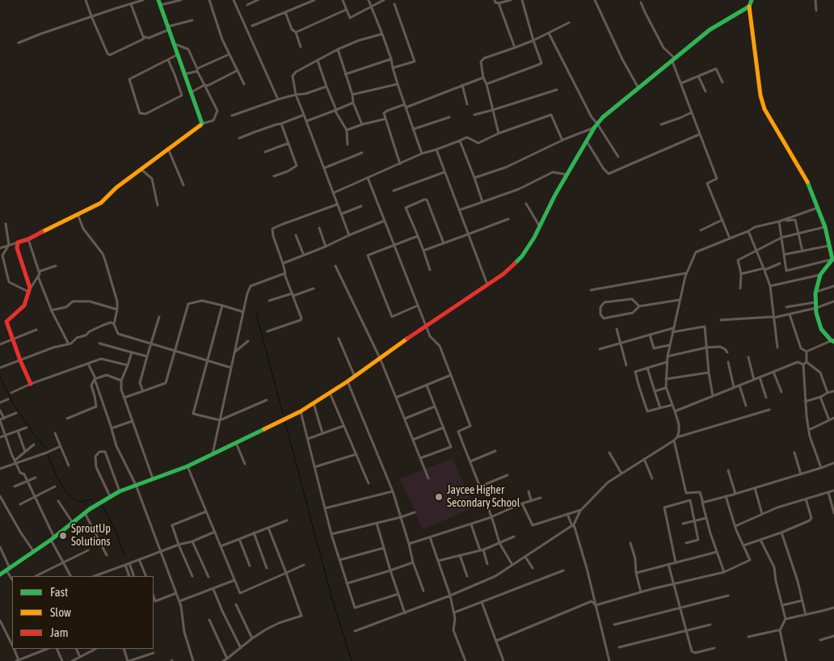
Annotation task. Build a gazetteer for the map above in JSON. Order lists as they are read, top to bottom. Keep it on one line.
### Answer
{"places":["Jaycee Higher Secondary School","SproutUp Solutions"],"legend":["Fast","Slow","Jam"]}
